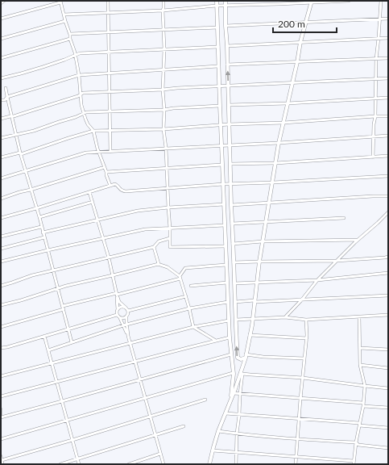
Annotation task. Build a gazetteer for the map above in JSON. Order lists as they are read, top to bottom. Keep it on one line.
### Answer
{"scale_bar":"200 m"}
